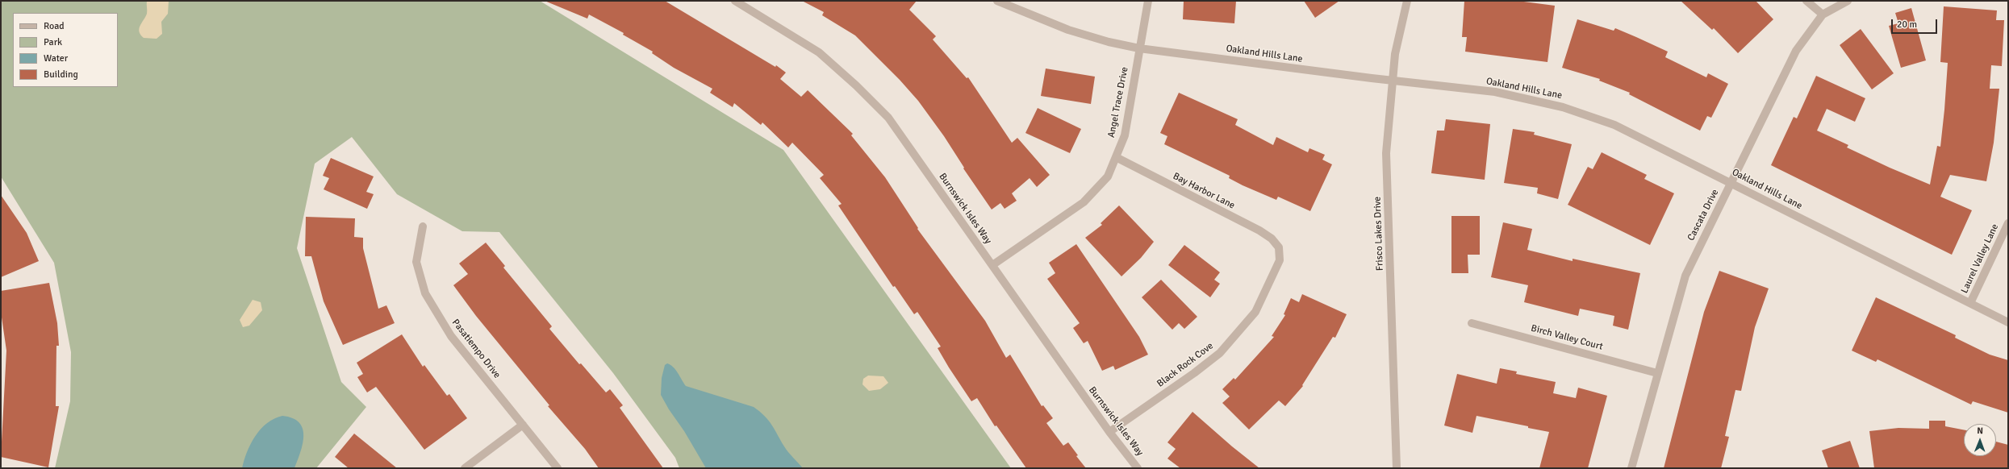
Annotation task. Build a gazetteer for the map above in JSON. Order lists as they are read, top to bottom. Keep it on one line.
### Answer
{"streets":{"street":["Oakland Hills Lane","Angel Trace Drive","Bay Harbor Lane","Burnswick Isles Way","Cascata Drive","Frisco Lakes Drive","Laurel Valley Lane","Birch Valley Court","Pasatiempo Drive","Black Rock Cove"]},"crossings":[["Oakland Hills Lane","Angel Trace Drive"],["Oakland Hills Lane","Cascata Drive"],["Oakland Hills Lane","Frisco Lakes Drive"],["Oakland Hills Lane","Laurel Valley Lane"],["Angel Trace Drive","Bay Harbor Lane"],["Angel Trace Drive","Burnswick Isles Way"],["Bay Harbor Lane","Black Rock Cove"],["Burnswick Isles Way","Black Rock Cove"],["Cascata Drive","Birch Valley Court"]],"legend":["Road","Park","Water","Building"],"scale_bar":"20 m","north":"top"}
